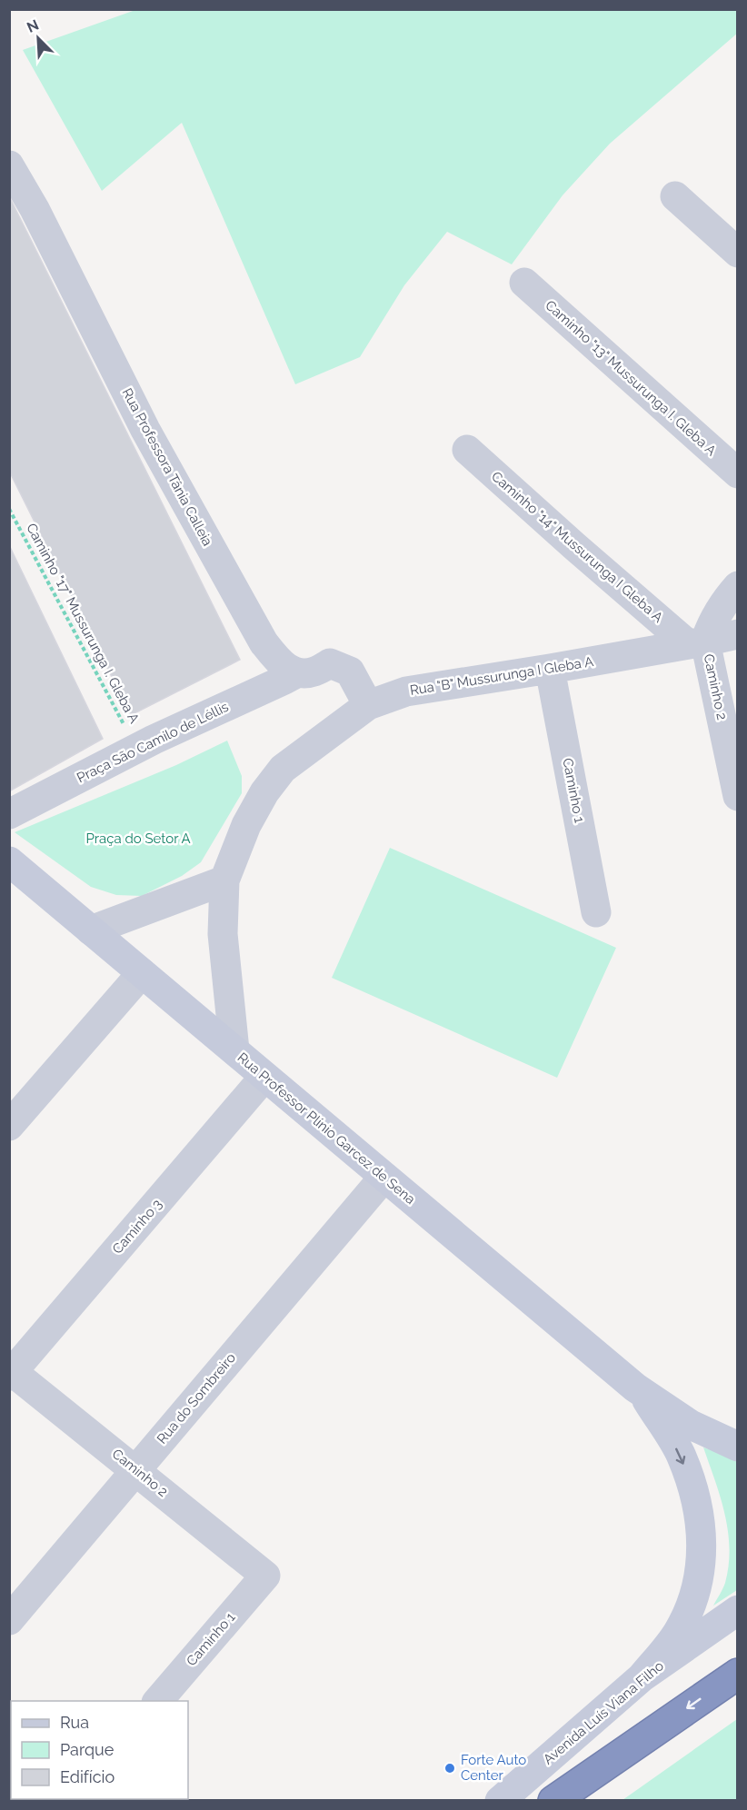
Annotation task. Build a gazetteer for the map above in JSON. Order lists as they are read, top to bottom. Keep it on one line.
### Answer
{"streets":{"main road":["Rua Professor Plínio Garcez de Sena","Avenida Luís Viana Filho"],"street":["Caminho \"13\" Mussurunga I. Gleba A","Rua Professora Tânia Calleia","Caminho \"14\" Mussurunga I Gleba A","Rua \"B\" Mussurunga I Gleba A","Caminho 2","Praça São Camilo de Léllis","Caminho 1","Caminho 3","Rua do Sombreiro"],"path":["Caminho \"17\" Mussurunga I. Gleba A"]},"crossings":[["Rua Professora Tânia Calleia","Praça São Camilo de Léllis"],["Caminho \"14\" Mussurunga I Gleba A","Rua \"B\" Mussurunga I Gleba A"],["Caminho \"14\" Mussurunga I Gleba A","Caminho 2"],["Caminho \"17\" Mussurunga I. Gleba A","Praça São Camilo de Léllis"],["Rua \"B\" Mussurunga I Gleba A","Caminho 2"],["Rua \"B\" Mussurunga I Gleba A","Caminho 1"],["Rua \"B\" Mussurunga I Gleba A","Rua Professor Plínio Garcez de Sena"],["Caminho 2","Caminho 1"],["Caminho 2","Caminho 3"],["Caminho 2","Rua do Sombreiro"],["Rua Professor Plínio Garcez de Sena","Caminho 3"],["Rua Professor Plínio Garcez de Sena","Rua do Sombreiro"],["Rua Professor Plínio Garcez de Sena","Avenida Luís Viana Filho"]],"parks":["Praça do Setor A"],"places":["Forte Auto Center"],"legend":["Rua","Parque","Edifício"],"north":"top left"}
